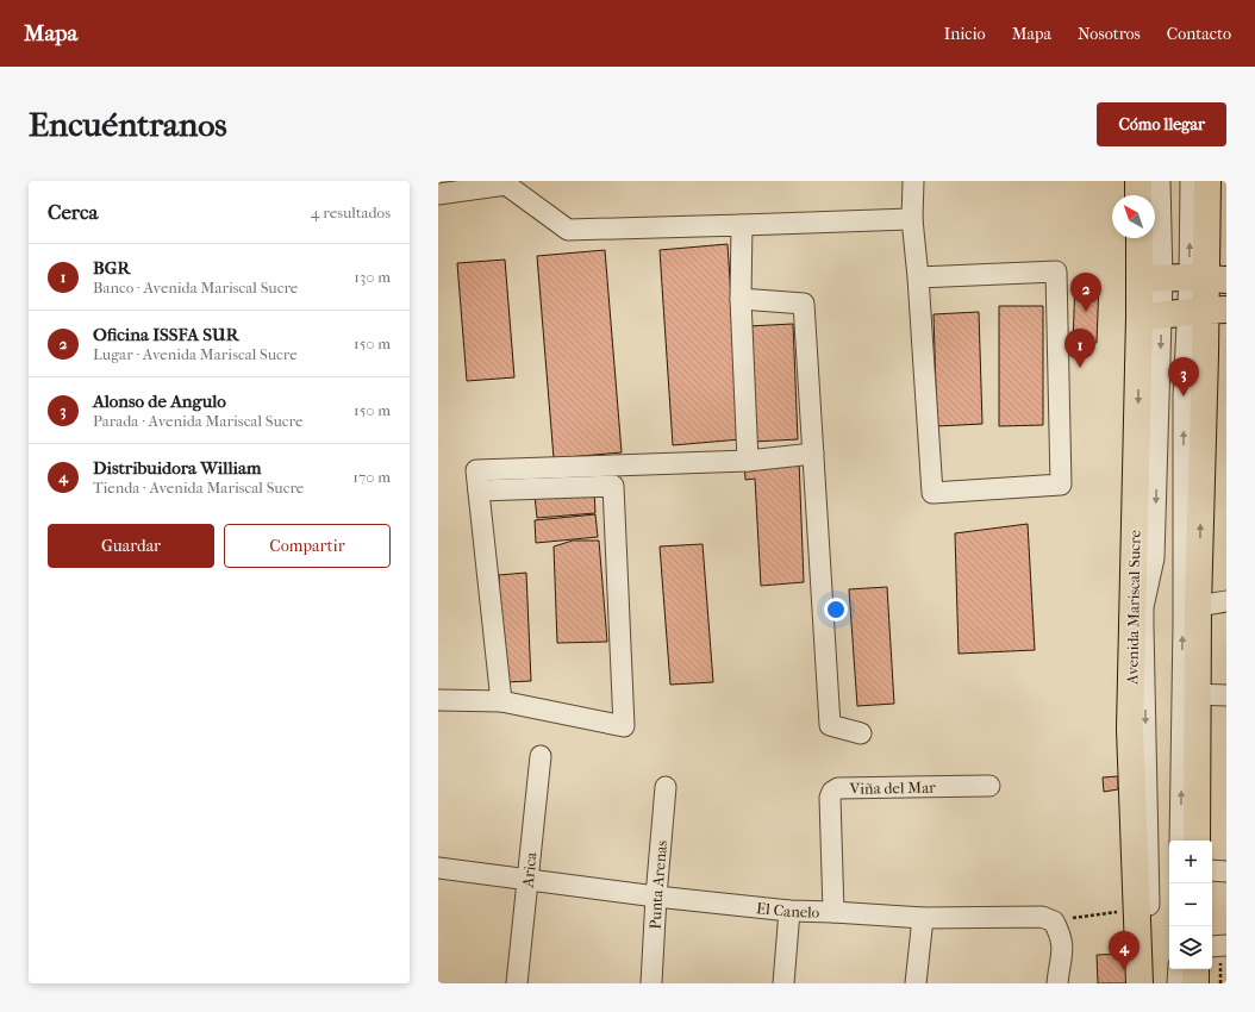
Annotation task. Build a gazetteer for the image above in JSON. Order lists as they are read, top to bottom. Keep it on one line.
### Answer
{"streets":{"main road":["Avenida Mariscal Sucre"],"street":["Viña del Mar","Arica","Punta Arenas","El Canelo"]},"crossings":[["Viña del Mar","El Canelo"],["Arica","El Canelo"],["Punta Arenas","El Canelo"]],"north":"top left","page":{"header":"Mapa","nav":["Inicio","Mapa","Nosotros","Contacto"],"buttons":["Cómo llegar",["Guardar","Compartir"]],"title":"Encuéntranos","heading":["Cerca","4 resultados"],"list":[{"mark":"1","name":"BGR","note":"Banco · Avenida Mariscal Sucre","value":"130 m"},{"mark":"2","name":"Oficina ISSFA SUR","note":"Lugar · Avenida Mariscal Sucre","value":"150 m"},{"mark":"3","name":"Alonso de Angulo","note":"Parada · Avenida Mariscal Sucre","value":"150 m"},{"mark":"4","name":"Distribuidora William","note":"Tienda · Avenida Mariscal Sucre","value":"170 m"}],"pins":["2","1","3","4"],"map_buttons":["+","−"]}}
